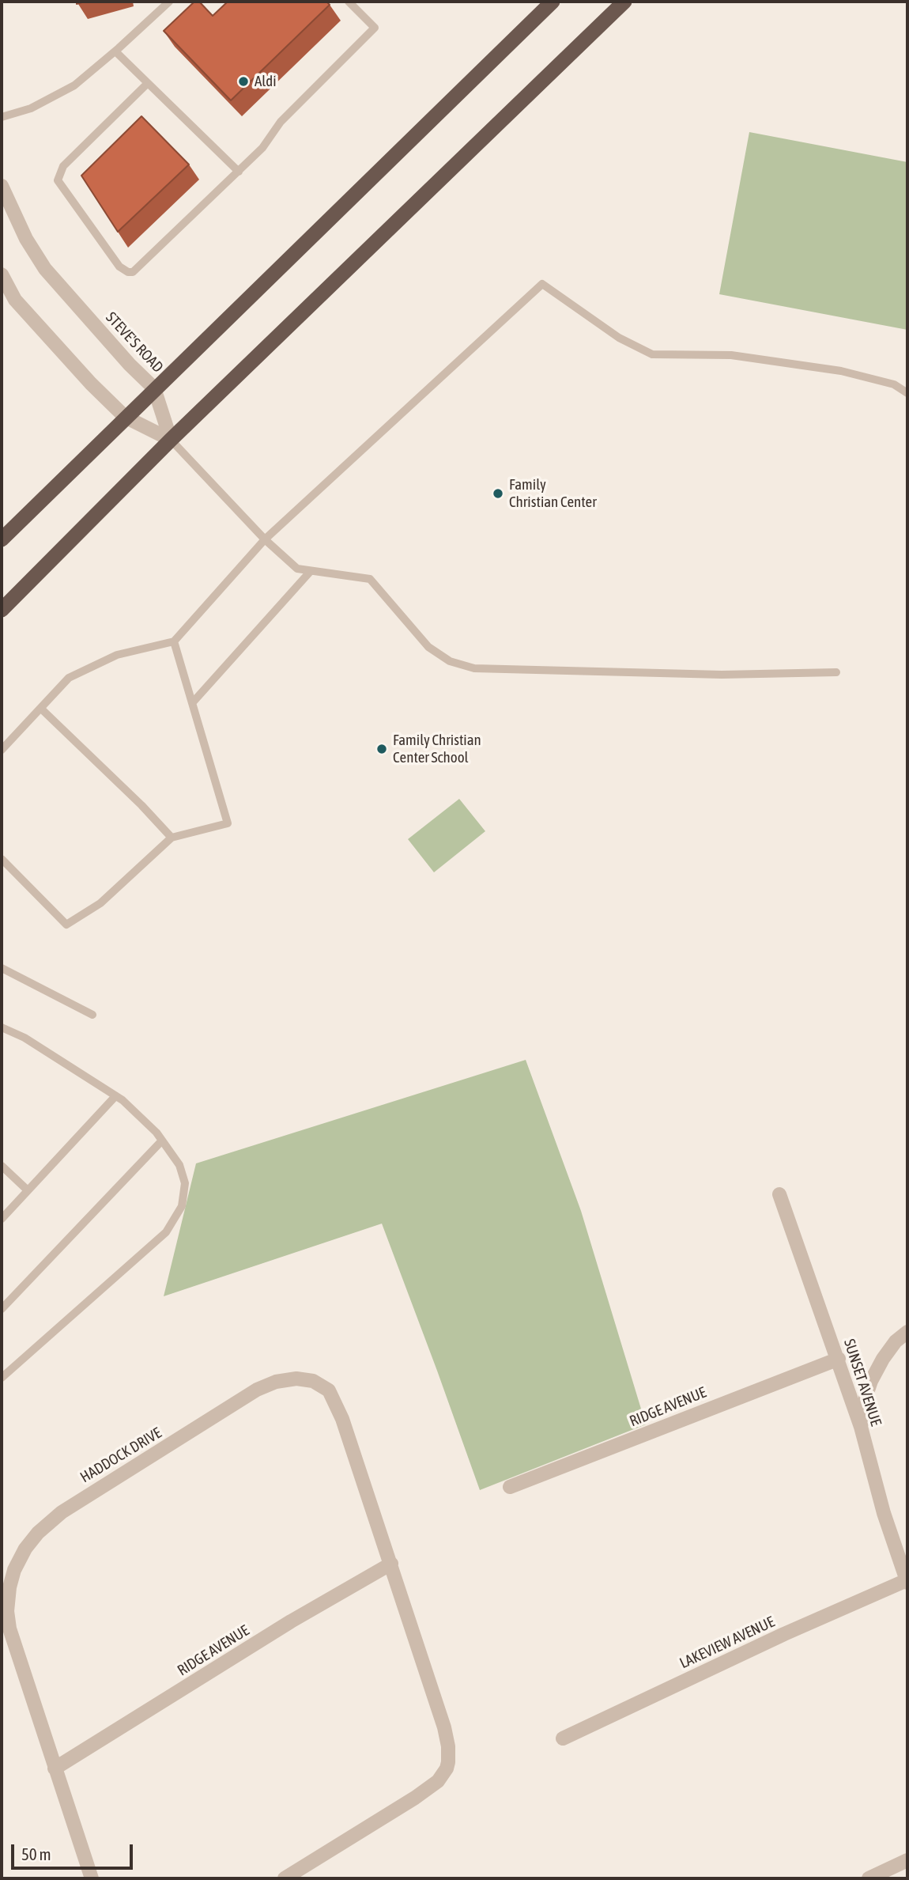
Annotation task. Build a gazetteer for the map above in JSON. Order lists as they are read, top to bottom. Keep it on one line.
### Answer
{"streets":{"street":["STEVE'S ROAD","SUNSET AVENUE","RIDGE AVENUE","HADDOCK DRIVE","LAKEVIEW AVENUE"]},"crossings":[["SUNSET AVENUE","RIDGE AVENUE"],["SUNSET AVENUE","LAKEVIEW AVENUE"],["RIDGE AVENUE","HADDOCK DRIVE"]],"places":["Aldi","Family Christian Center","Family Christian Center School"],"scale_bar":"50 m"}
